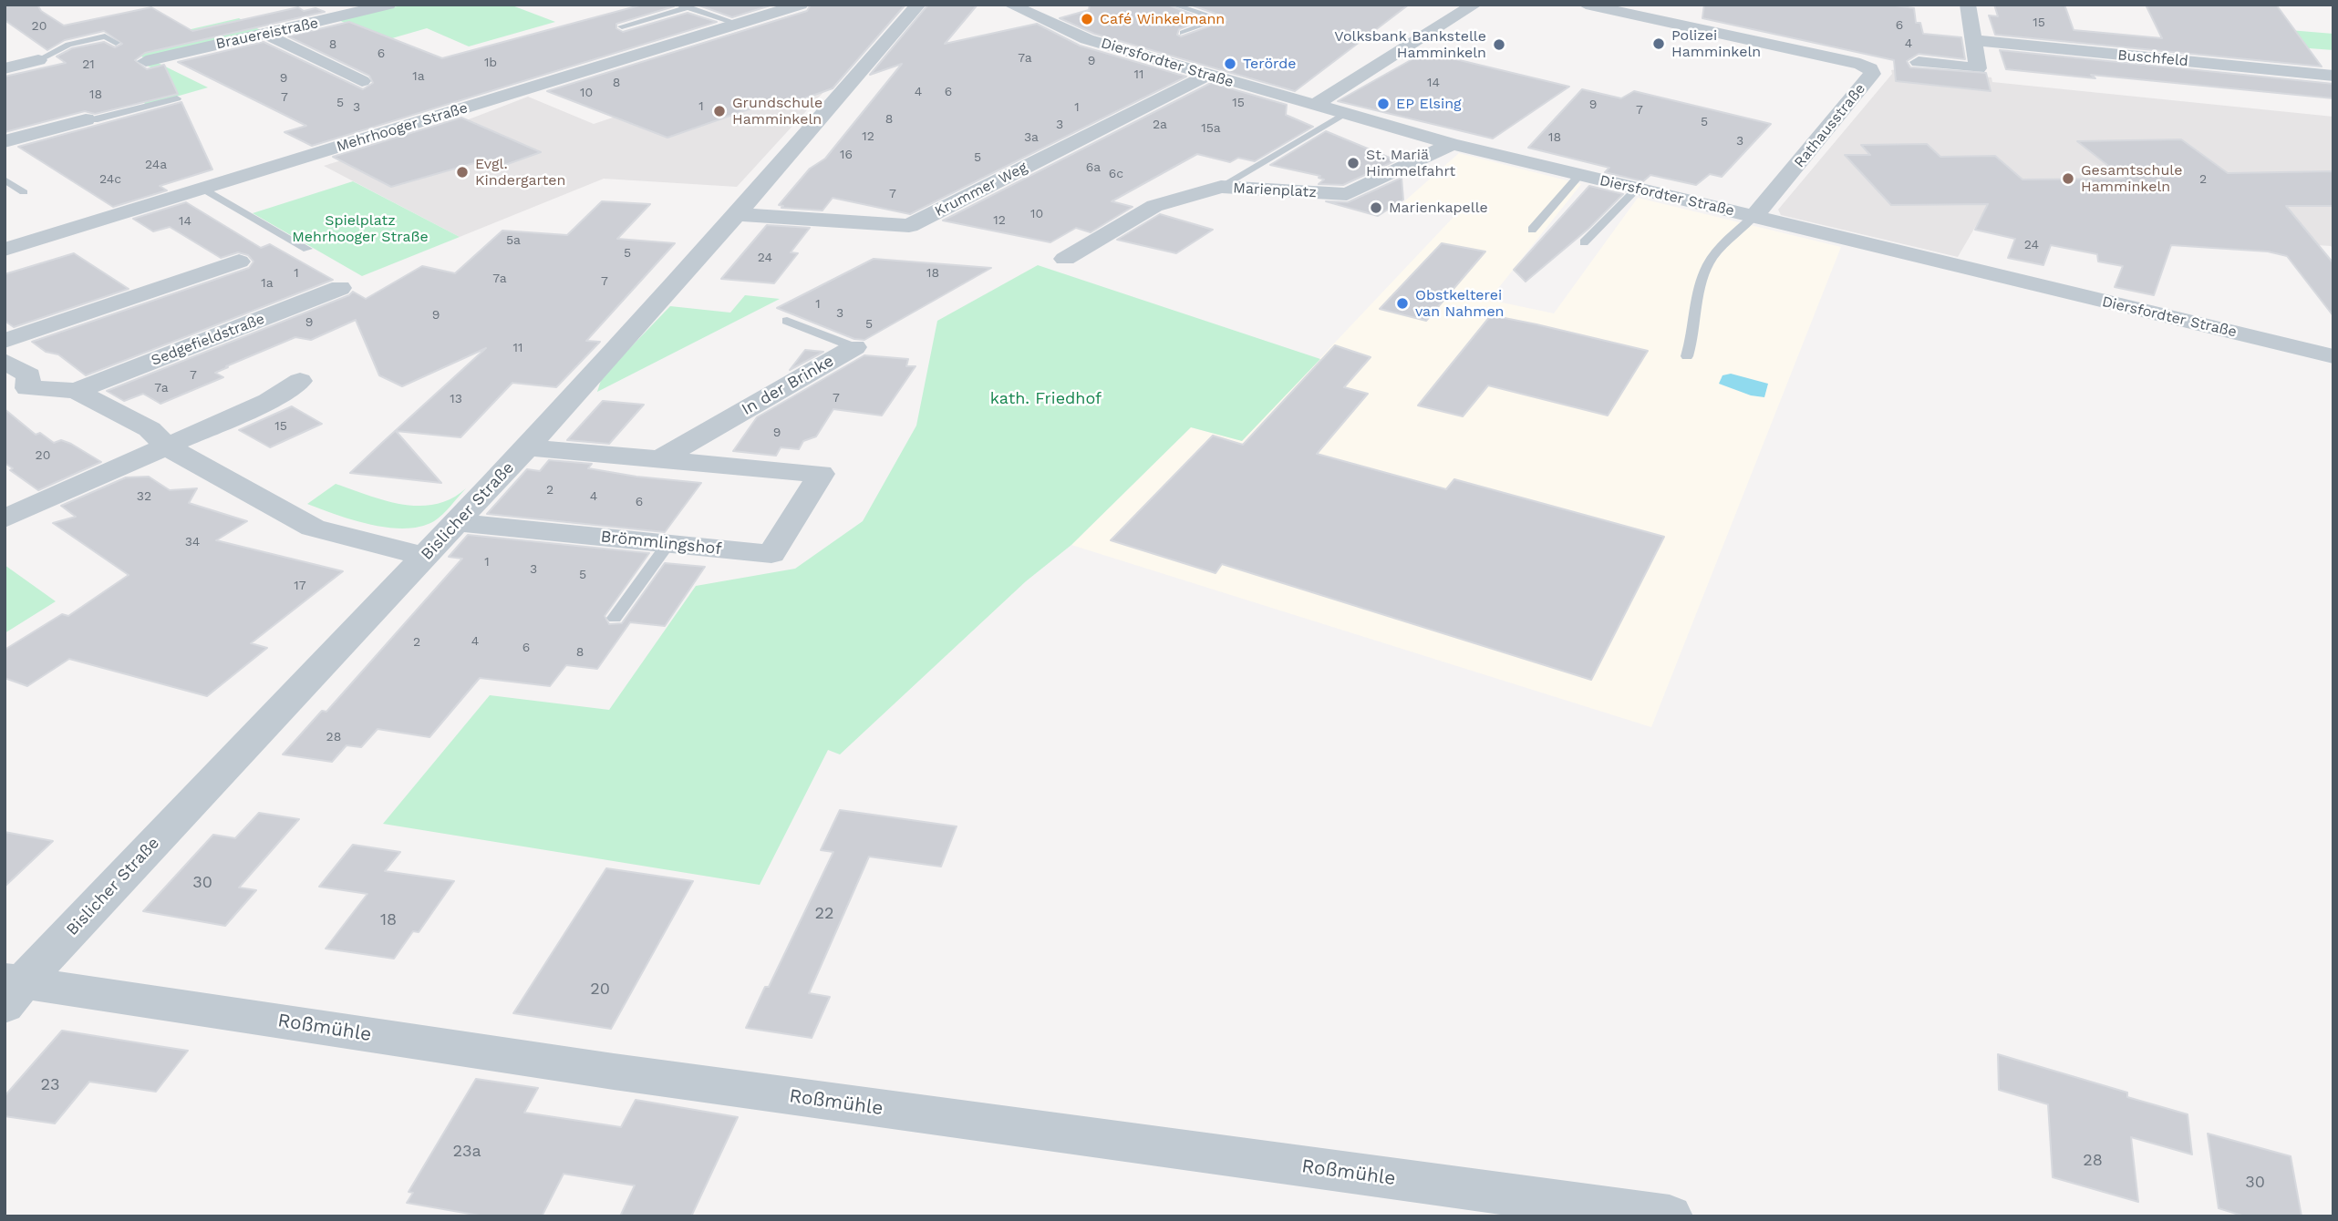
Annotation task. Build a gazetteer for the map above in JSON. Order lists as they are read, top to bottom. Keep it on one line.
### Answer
{"streets":{"street":["Brauereistraße","Buschfeld","Diersfordter Straße","Rathausstraße","Mehrhooger Straße","Krummer Weg","Marienplatz","Sedgefieldstraße","In der Brinke","Bislicher Straße","Brömmlingshof","Roßmühle"]},"crossings":[["Diersfordter Straße","Rathausstraße"],["Diersfordter Straße","Krummer Weg"],["Diersfordter Straße","Marienplatz"],["Krummer Weg","Bislicher Straße"],["Sedgefieldstraße","Bislicher Straße"],["In der Brinke","Brömmlingshof"],["Bislicher Straße","Brömmlingshof"],["Bislicher Straße","Roßmühle"]],"parks":["Spielplatz Mehrhooger Straße","kath. Friedhof"],"places":["Café Winkelmann","Polizei Hamminkeln","Volksbank Bankstelle Hamminkeln","Terörde","EP Elsing","Grundschule Hamminkeln","St. Mariä Himmelfahrt","Evgl. Kindergarten","Gesamtschule Hamminkeln","Marienkapelle","Obstkelterei van Nahmen"],"house_numbers":["15","6","20","4","8","6","7a","9","1b","21","11","1a","9","8","14","4","6","10","18","7","5","15","9","1","3","1","7","8","5","3","2a","15a","12","3a","18","3","16","5","24a","6a","6c","24c","2","7","10","12","14","5a","24","5","24","1","18","7a","7","1a","1","3","9","9","5","11","7","7a","7","13","15","9","20","2","32","4","6","34","1","3","5","17","4","2","6","8","28","30","22","18","20","23","23a","28","30"]}
